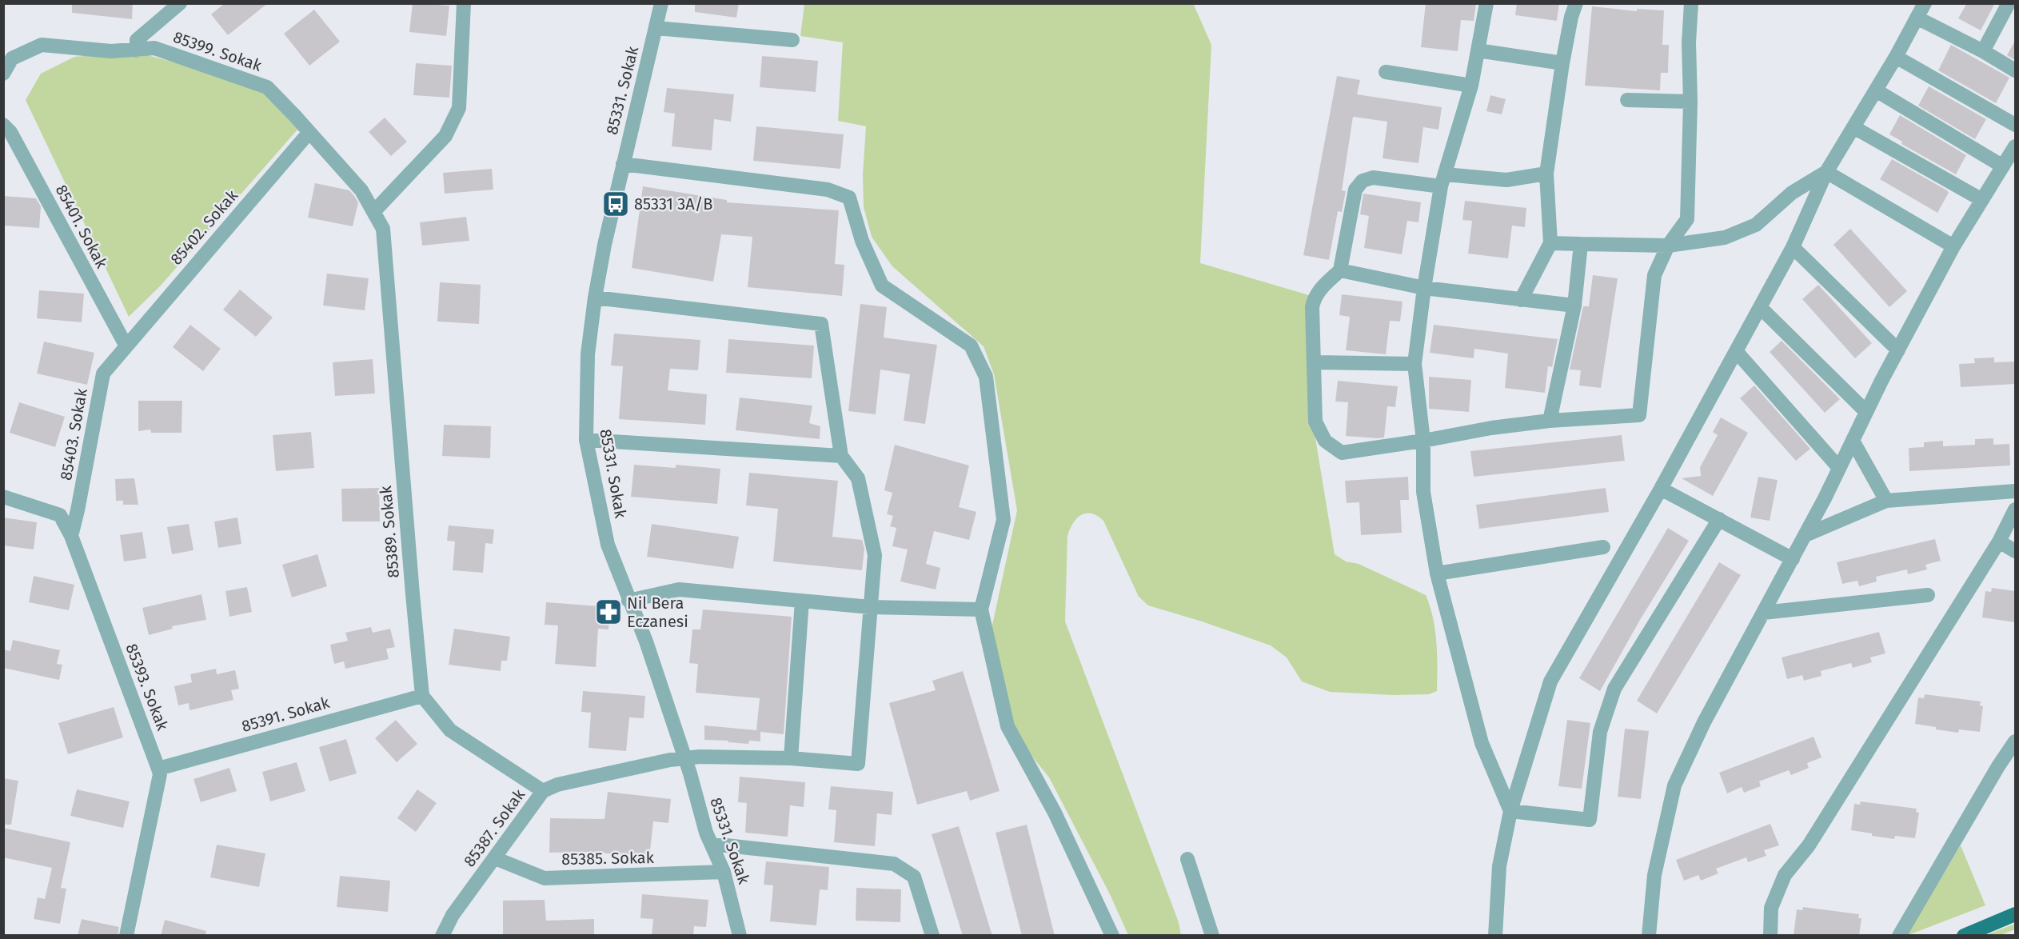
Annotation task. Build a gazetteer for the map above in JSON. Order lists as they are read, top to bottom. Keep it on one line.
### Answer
{"streets":{"street":["85399. Sokak","85331. Sokak","85401. Sokak","85402. Sokak","85403. Sokak","85389. Sokak","85393. Sokak","85391. Sokak","85387. Sokak","85385. Sokak"]},"crossings":[["85399. Sokak","85402. Sokak"],["85399. Sokak","85389. Sokak"],["85331. Sokak","85387. Sokak"],["85331. Sokak","85385. Sokak"],["85401. Sokak","85402. Sokak"],["85401. Sokak","85403. Sokak"],["85402. Sokak","85403. Sokak"],["85403. Sokak","85393. Sokak"],["85389. Sokak","85391. Sokak"],["85393. Sokak","85391. Sokak"],["85387. Sokak","85385. Sokak"]],"places":{"bus stop":["85331 3A/B"],"pharmacy":["Nil Bera Eczanesi"]}}
